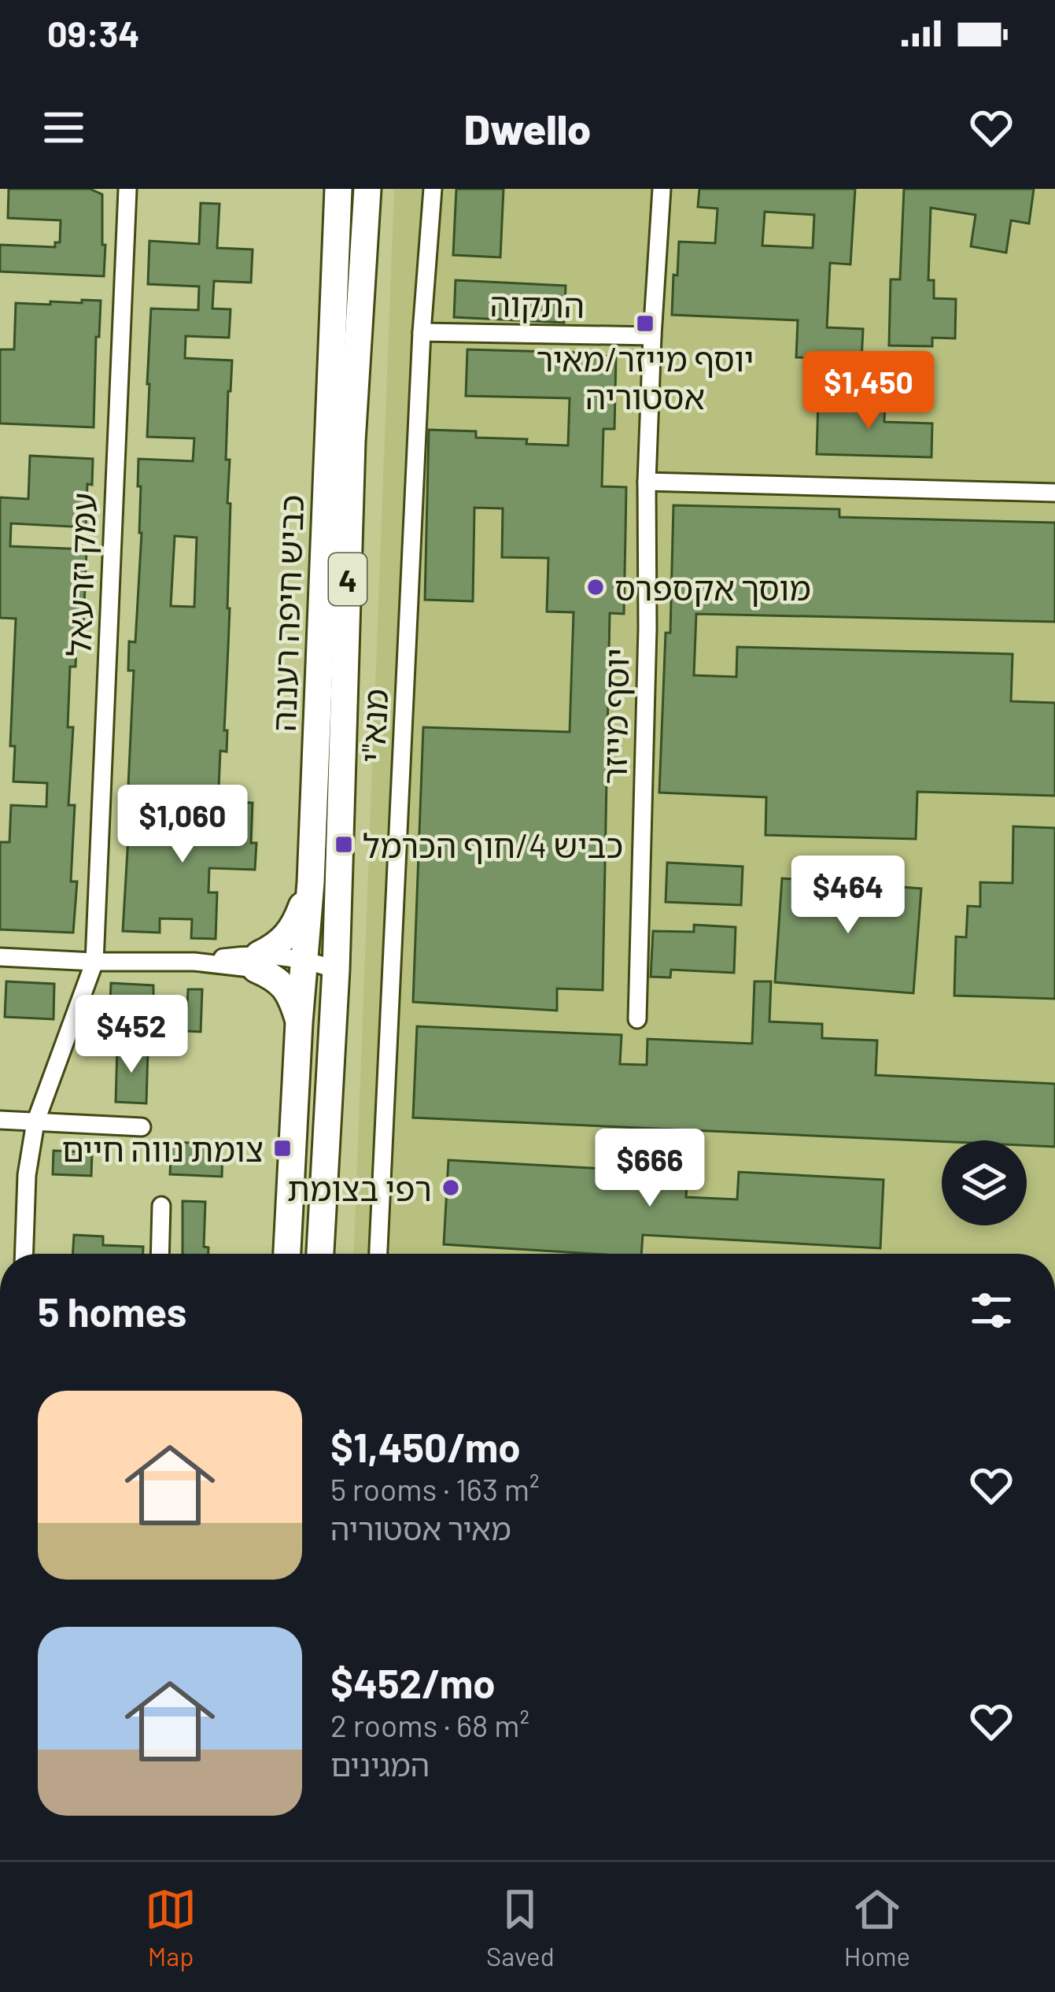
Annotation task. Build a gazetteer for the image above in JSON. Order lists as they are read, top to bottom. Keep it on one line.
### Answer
{"streets":{"highway":["4","כביש חיפה רעננה"],"street":["התקוה","עמק יזרעאל","יוסף מייזר","מנא\"י"]},"crossings":[["התקוה","יוסף מייזר"],["התקוה","מנא\"י"]],"places":{"transit":["יוסף מייזר/מאיר אסטוריה","כביש 4/חוף הכרמל","צומת נווה חיים"],"other":["מוסך אקספרס","רפי בצומת"]},"page":{"status":"09:34","header":"Dwello","price":["$1,450","$1,060","$464","$452","$666"],"heading":"5 homes","list":[{"name":"$1,450/mo","note":"5 rooms · 163 m² · מאיר אסטוריה"},{"name":"$452/mo","note":"2 rooms · 68 m² · המגינים"}],"tabs":["Map","Saved","Home"]}}
